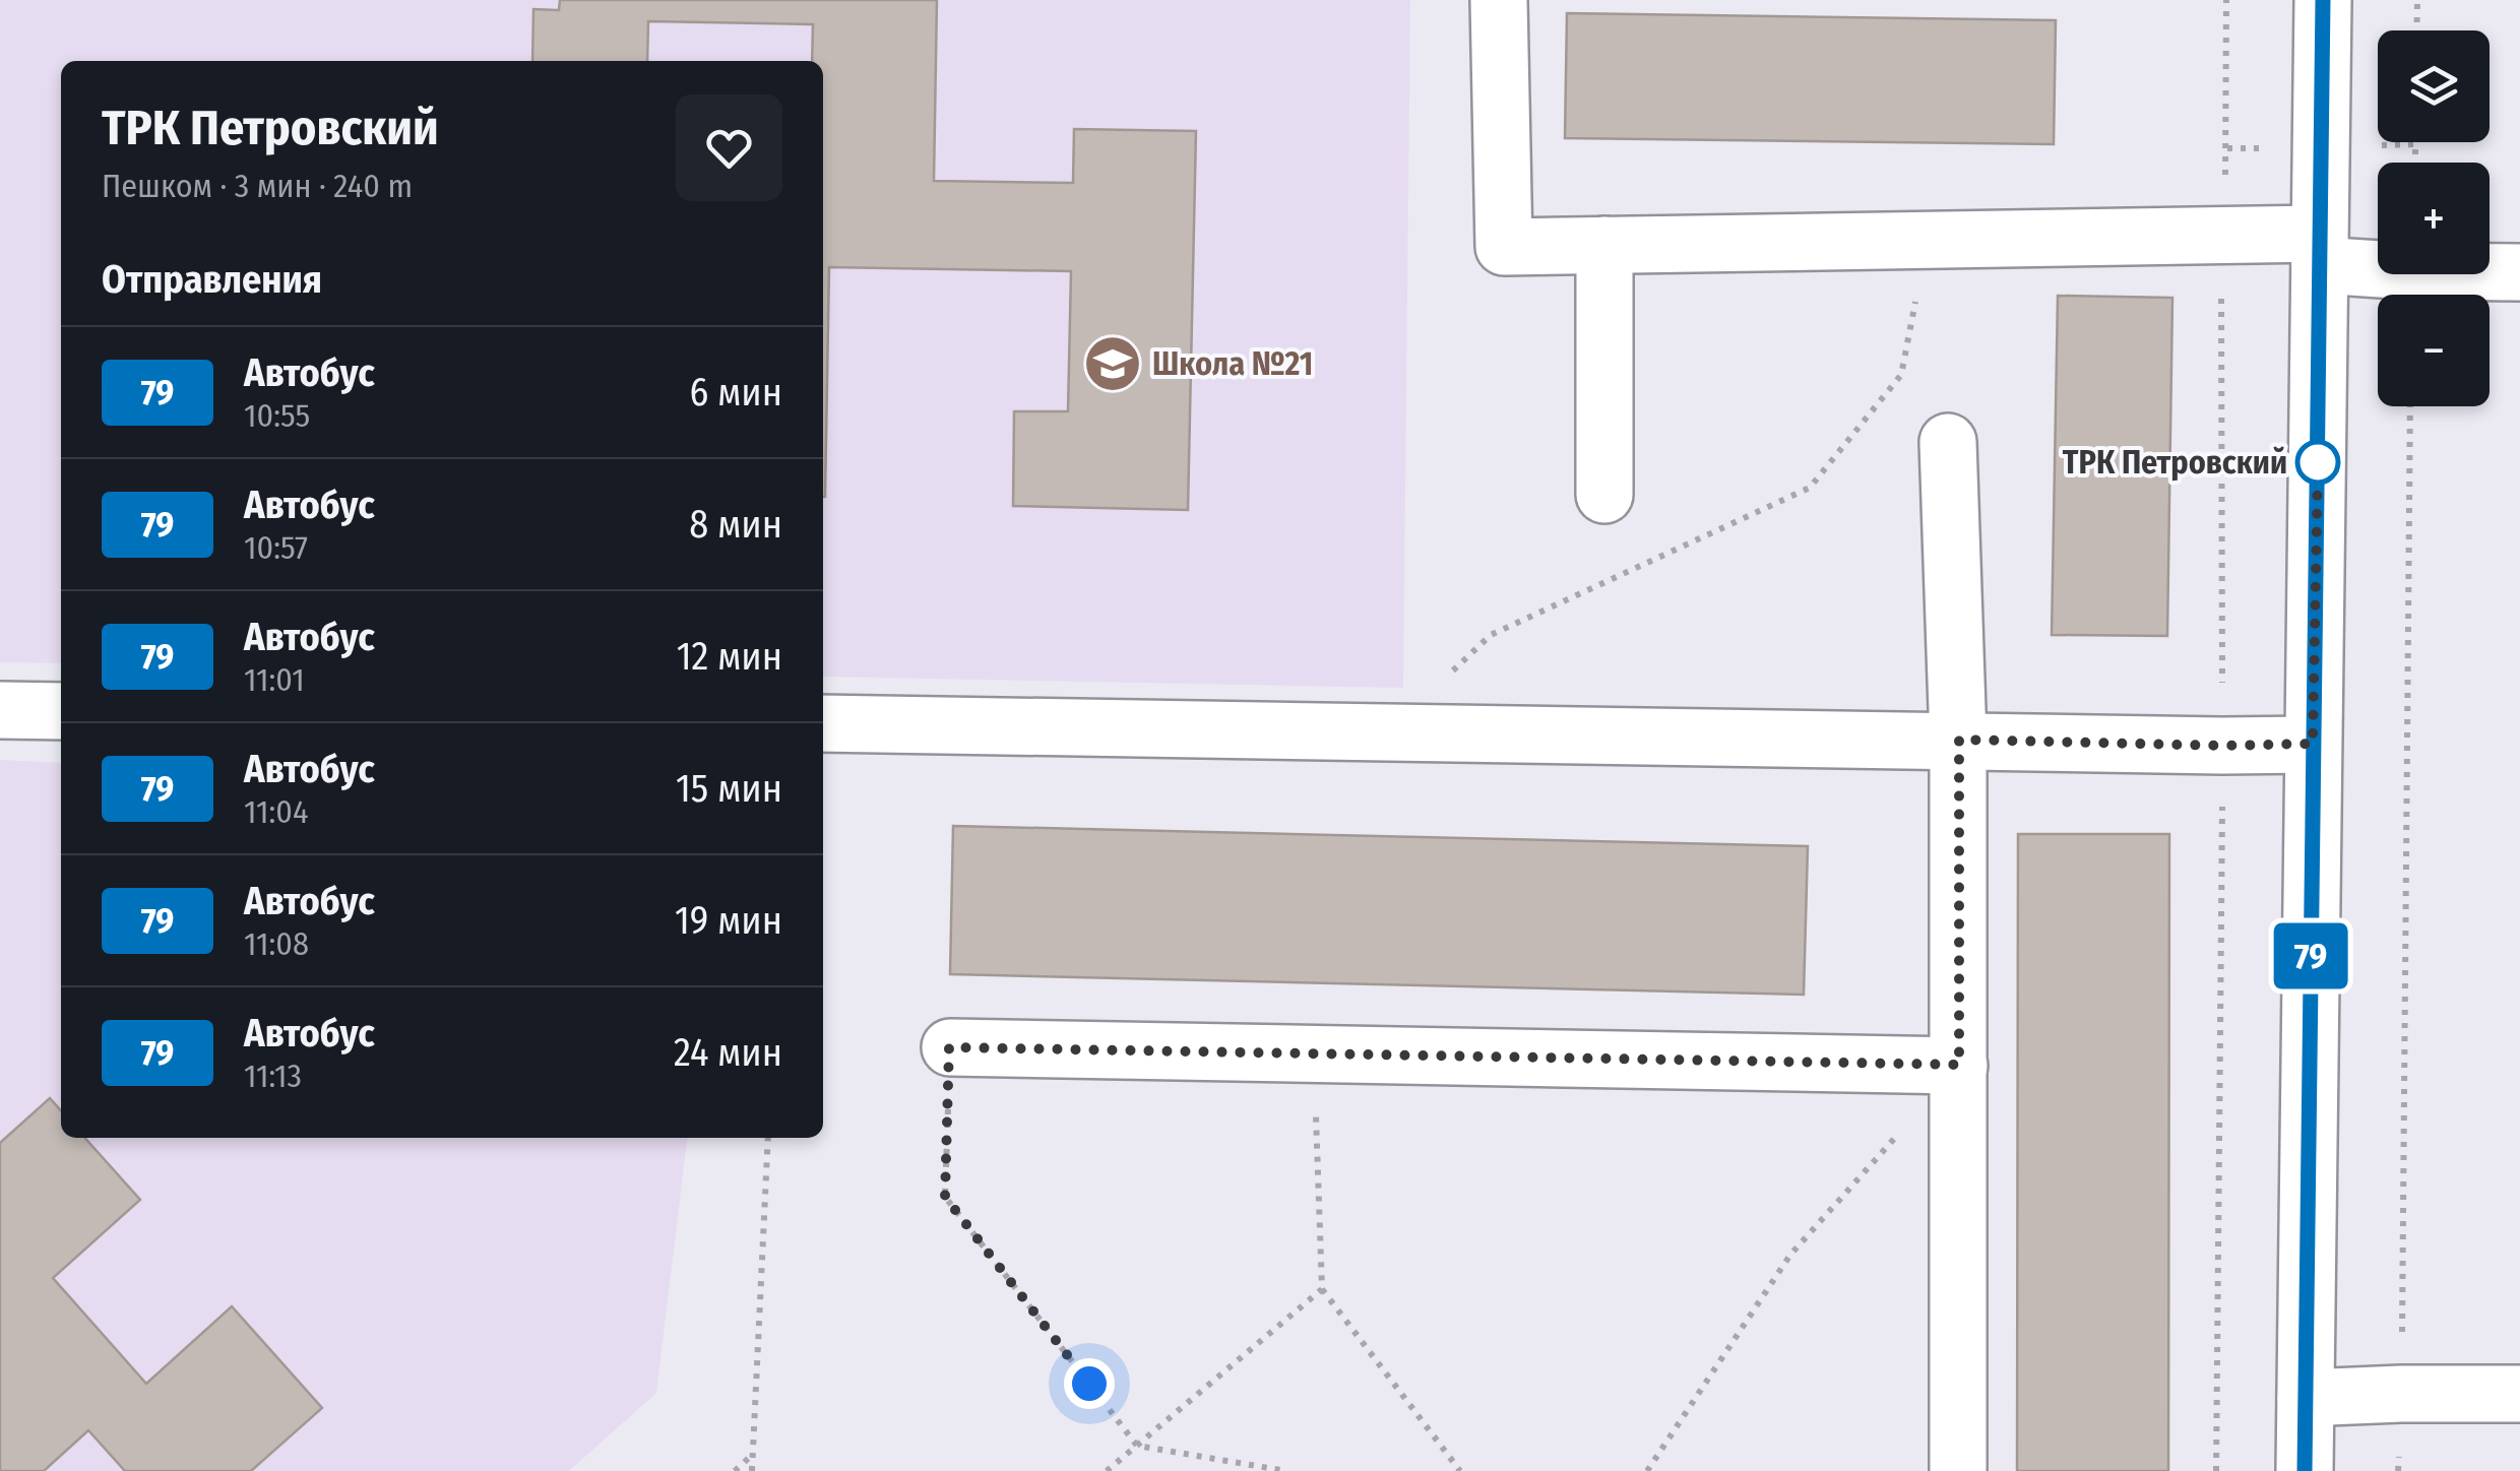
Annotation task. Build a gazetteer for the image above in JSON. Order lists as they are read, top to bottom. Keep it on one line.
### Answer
{"places":{"school or university":["Школа №21"],"other":["ТРК Петровский"]},"lines":["bus line 79"],"page":{"on_map":"79","map_buttons":["+","−"],"heading":[["ТРК Петровский","Пешком · 3 мин · 240 m"],"Отправления"],"list":[{"mark":"79","name":"Автобус","note":"10:55","value":"6 мин"},{"mark":"79","name":"Автобус","note":"10:57","value":"8 мин"},{"mark":"79","name":"Автобус","note":"11:01","value":"12 мин"},{"mark":"79","name":"Автобус","note":"11:04","value":"15 мин"},{"mark":"79","name":"Автобус","note":"11:08","value":"19 мин"},{"mark":"79","name":"Автобус","note":"11:13","value":"24 мин"}]}}
